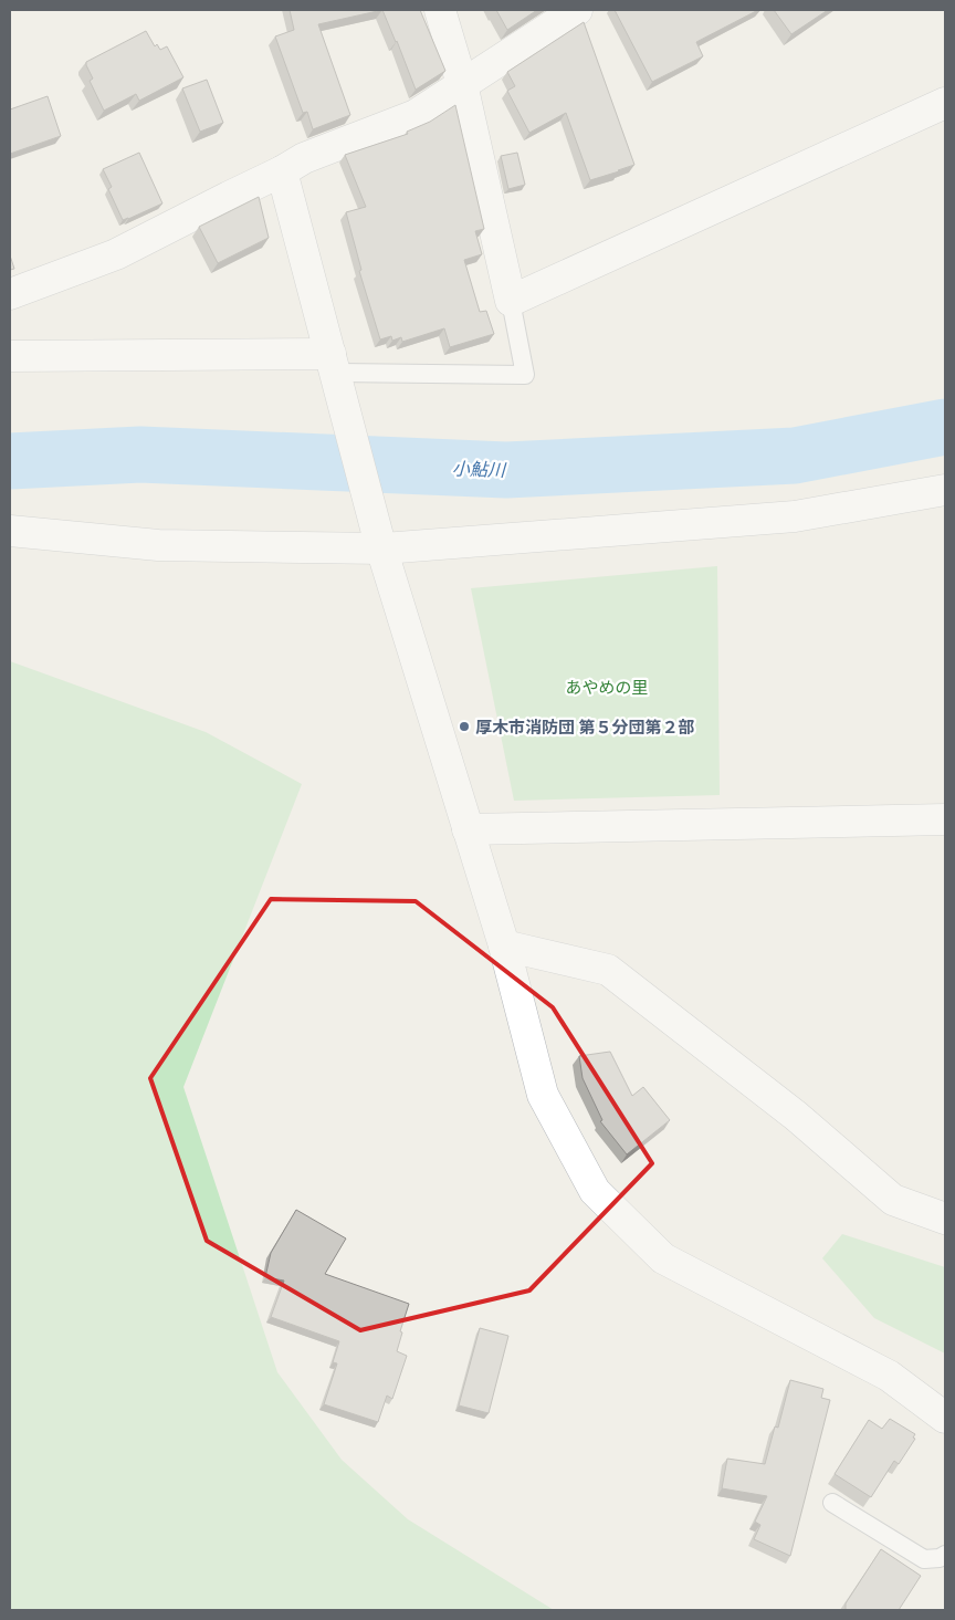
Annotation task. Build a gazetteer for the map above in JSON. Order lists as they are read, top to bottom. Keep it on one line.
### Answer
{"water":["小鮎川"],"parks":["あやめの里"],"places":["厚木市消防団 第５分団第２部"]}
